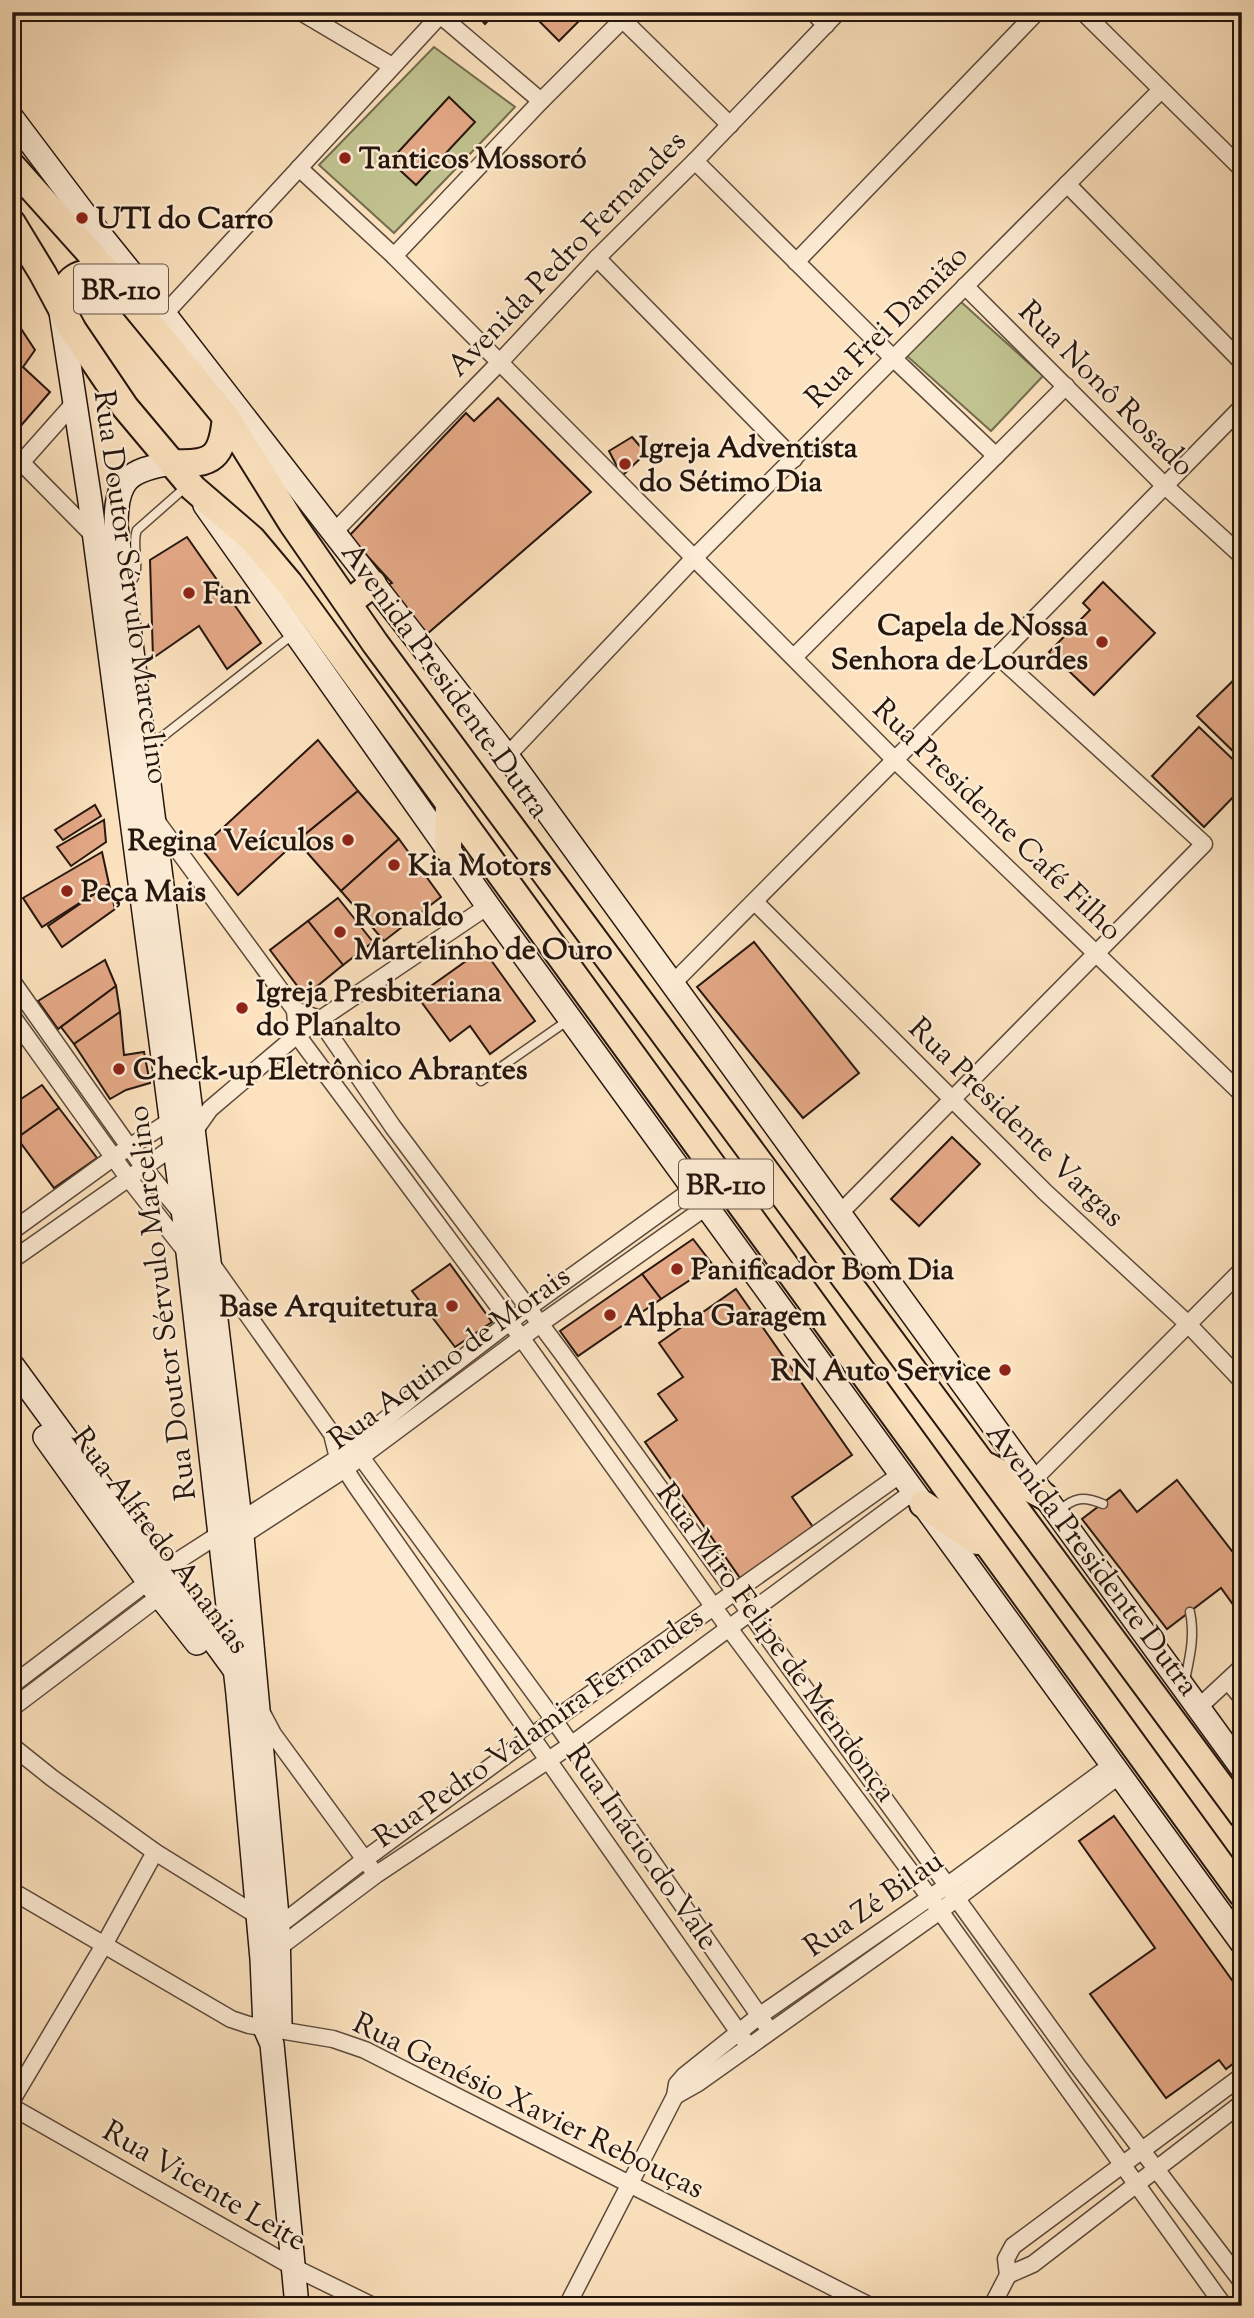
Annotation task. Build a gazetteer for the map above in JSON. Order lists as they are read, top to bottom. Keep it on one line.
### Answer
{"streets":{"main road":["BR-110","Rua Doutor Sérvulo Marcelino","Avenida Presidente Dutra","Rua Alfredo Ananias"],"street":["Avenida Pedro Fernandes","Rua Frei Damião","Rua Nonô Rosado","Rua Presidente Café Filho","Rua Presidente Vargas","Rua Aquino de Morais","Rua Miro Felipe de Mendonça","Rua Pedro Valamira Fernandes","Rua Inácio do Vale","Rua Zé Bilau","Rua Genésio Xavier Rebouças","Rua Vicente Leite"]},"crossings":[["Avenida Pedro Fernandes","Avenida Presidente Dutra"],["Avenida Pedro Fernandes","Rua Presidente Café Filho"],["BR-110","Rua Doutor Sérvulo Marcelino"],["Rua Frei Damião","Rua Nonô Rosado"],["Rua Frei Damião","Avenida Presidente Dutra"],["Rua Frei Damião","Rua Presidente Café Filho"],["Rua Doutor Sérvulo Marcelino","Rua Aquino de Morais"],["Rua Doutor Sérvulo Marcelino","Rua Alfredo Ananias"],["Rua Doutor Sérvulo Marcelino","Rua Pedro Valamira Fernandes"],["Rua Doutor Sérvulo Marcelino","Rua Inácio do Vale"],["Rua Doutor Sérvulo Marcelino","Rua Genésio Xavier Rebouças"],["Rua Doutor Sérvulo Marcelino","Rua Vicente Leite"],["Rua Aquino de Morais","Rua Alfredo Ananias"],["Rua Aquino de Morais","Rua Miro Felipe de Mendonça"],["Rua Aquino de Morais","Rua Inácio do Vale"],["Rua Miro Felipe de Mendonça","Rua Pedro Valamira Fernandes"],["Rua Miro Felipe de Mendonça","Rua Zé Bilau"],["Rua Pedro Valamira Fernandes","Rua Inácio do Vale"],["Rua Inácio do Vale","Rua Zé Bilau"],["Rua Zé Bilau","Rua Genésio Xavier Rebouças"]],"places":["Tanticos Mossoró","UTI do Carro","Igreja Adventista do Sétimo Dia","Fan","Capela de Nossa Senhora de Lourdes","Regina Veículos","Kia Motors","Peça Mais","Ronaldo Martelinho de Ouro","Igreja Presbiteriana do Planalto","Check-up Eletrônico Abrantes","Panificador Bom Dia","Base Arquitetura","Alpha Garagem","RN Auto Service"]}
